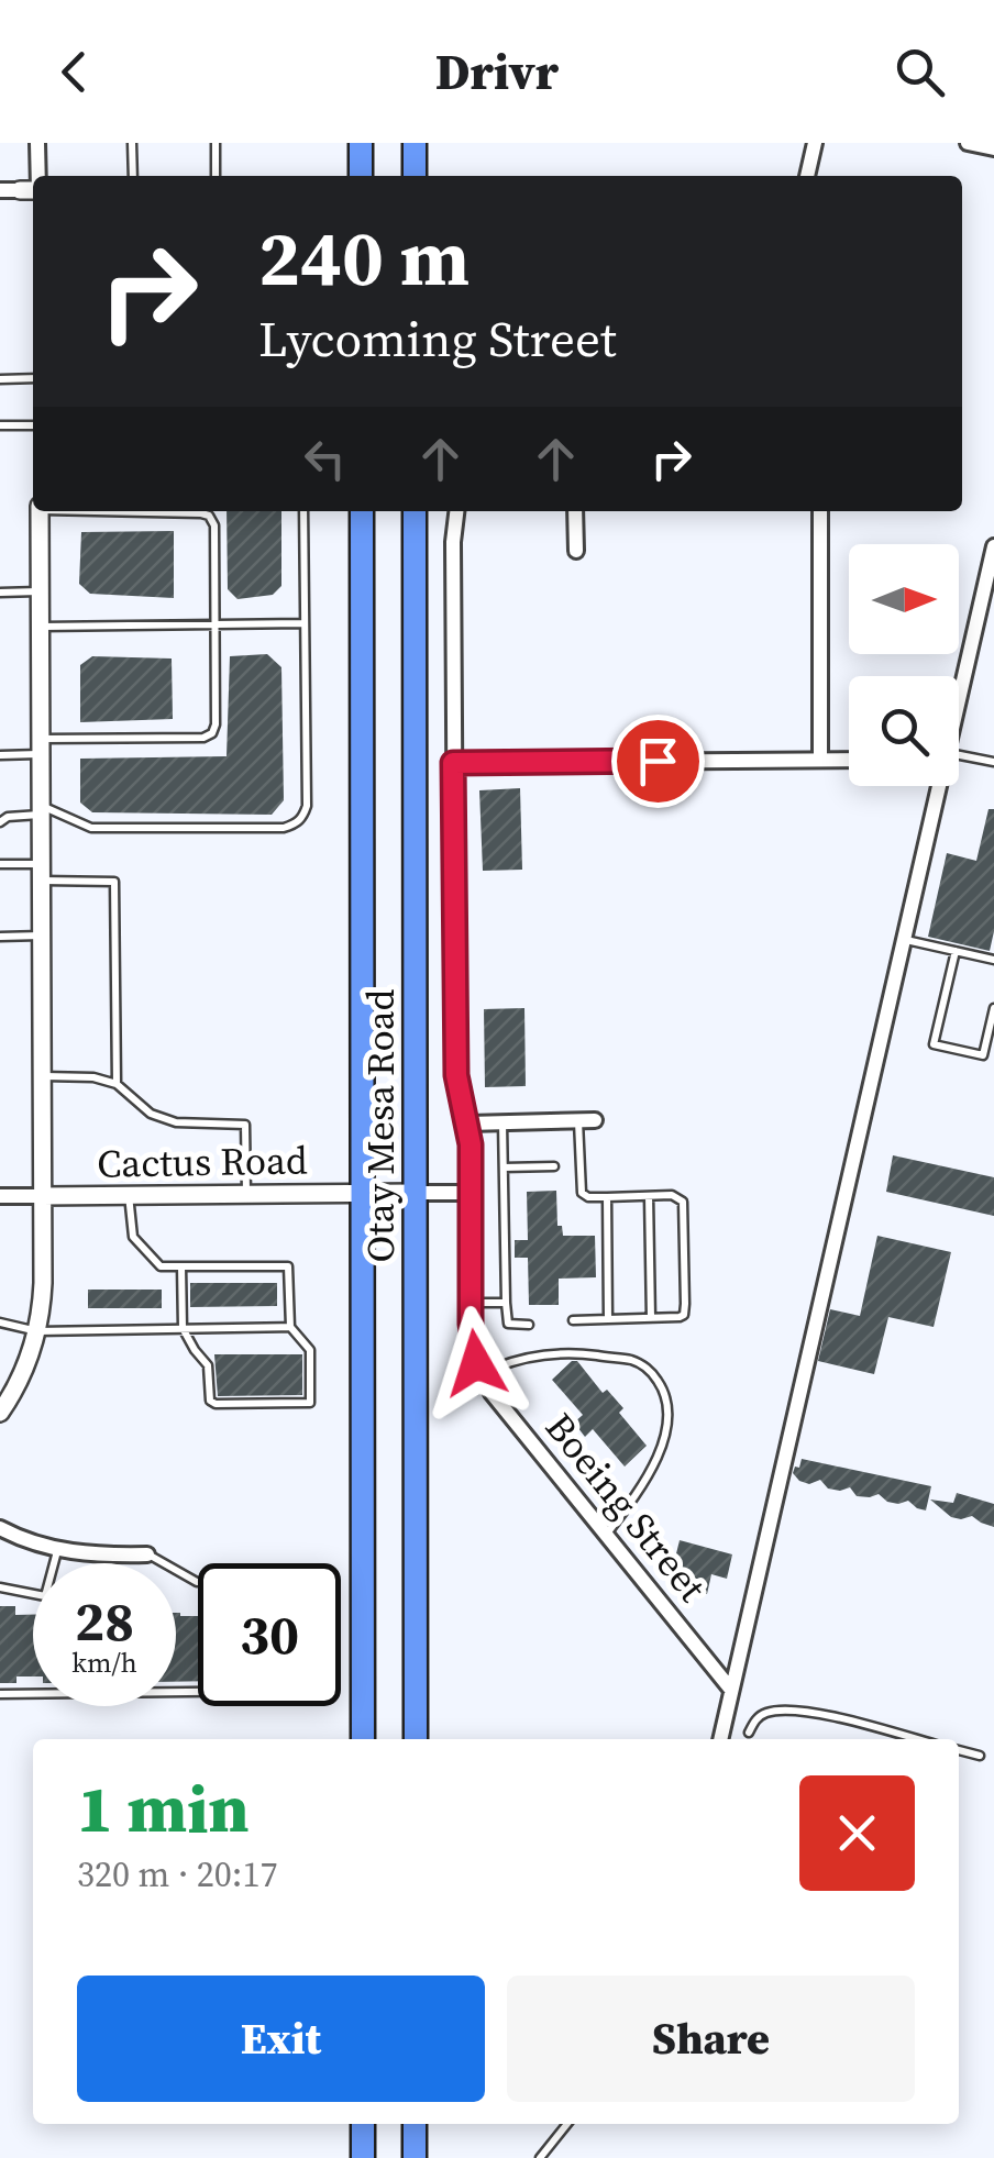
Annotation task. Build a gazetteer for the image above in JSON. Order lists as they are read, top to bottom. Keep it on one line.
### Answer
{"streets":{"main road":["Otay Mesa Road"],"street":["Cactus Road","Boeing Street"]},"crossings":[["Otay Mesa Road","Cactus Road"],["Cactus Road","Boeing Street"]],"north":"right","page":{"header":"Drivr","turn":["240 m","Lycoming Street"],"speed":"28 km/h","limit":"30","heading":["1 min","320 m · 20:17"],"buttons":["Exit","Share"]}}
